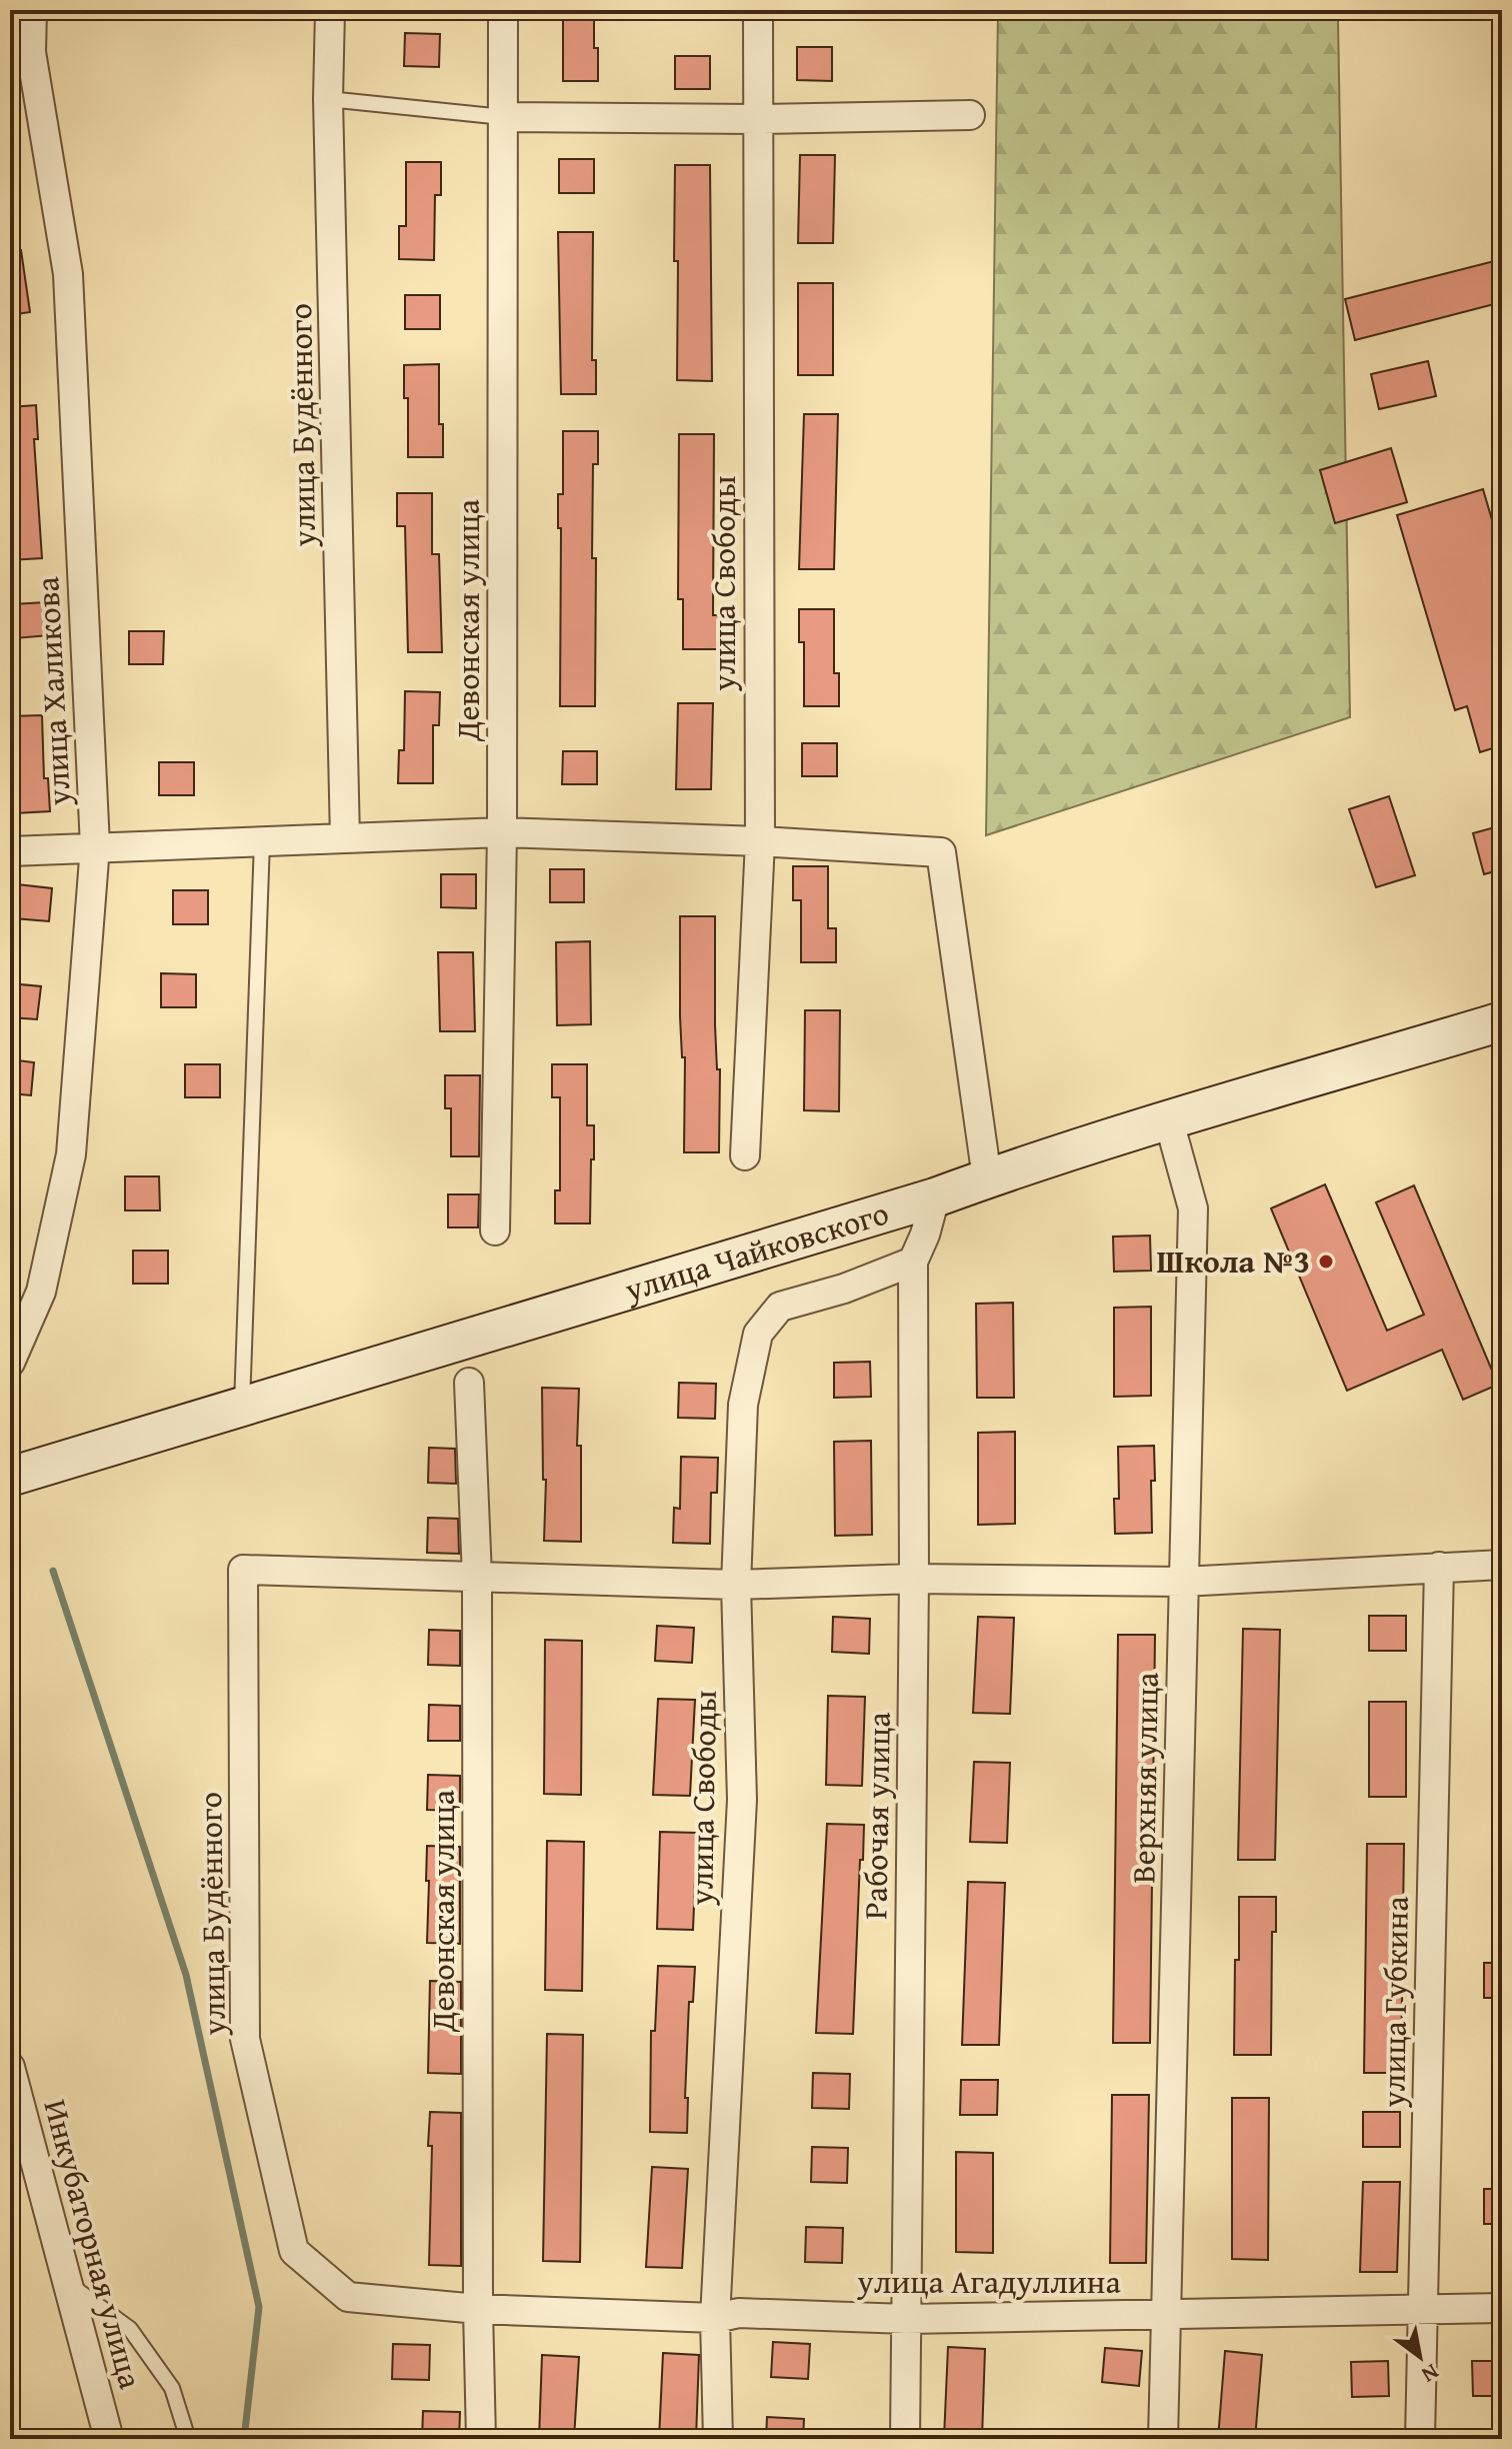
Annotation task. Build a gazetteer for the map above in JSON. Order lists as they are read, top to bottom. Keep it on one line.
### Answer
{"streets":{"main road":["улица Чайковского"],"street":["улица Будённого","улица Свободы","Девонская улица","улица Халикова","Верхняя улица","Рабочая улица","улица Губкина","Инкубаторная улица","улица Агадуллина"]},"crossings":[["улица Будённого","Девонская улица"],["улица Будённого","улица Агадуллина"],["улица Свободы","Рабочая улица"],["улица Свободы","улица Агадуллина"],["Девонская улица","улица Агадуллина"],["улица Чайковского","Верхняя улица"],["улица Чайковского","Рабочая улица"],["Верхняя улица","улица Агадуллина"],["Рабочая улица","улица Агадуллина"],["улица Губкина","улица Агадуллина"]],"places":["Школа №3"],"north":"bottom right"}
